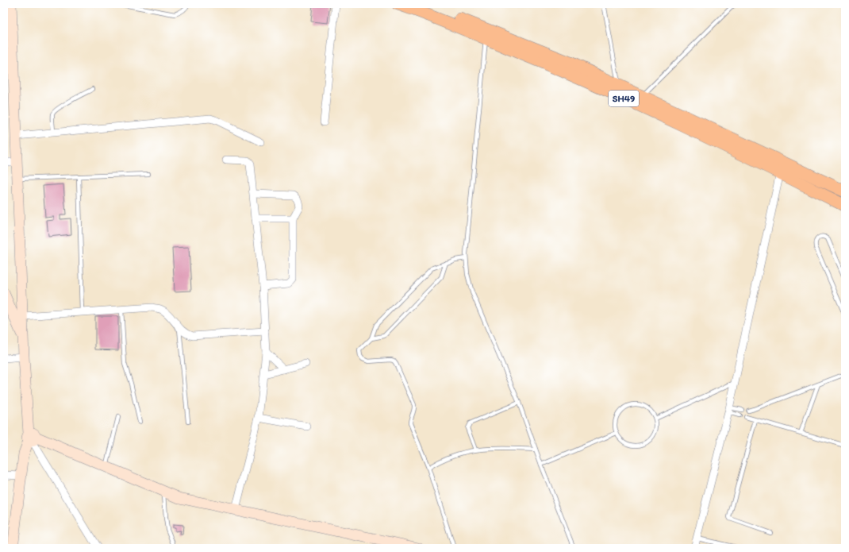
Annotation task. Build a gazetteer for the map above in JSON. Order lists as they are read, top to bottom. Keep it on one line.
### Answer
{"streets":{"main road":["SH49"]}}
